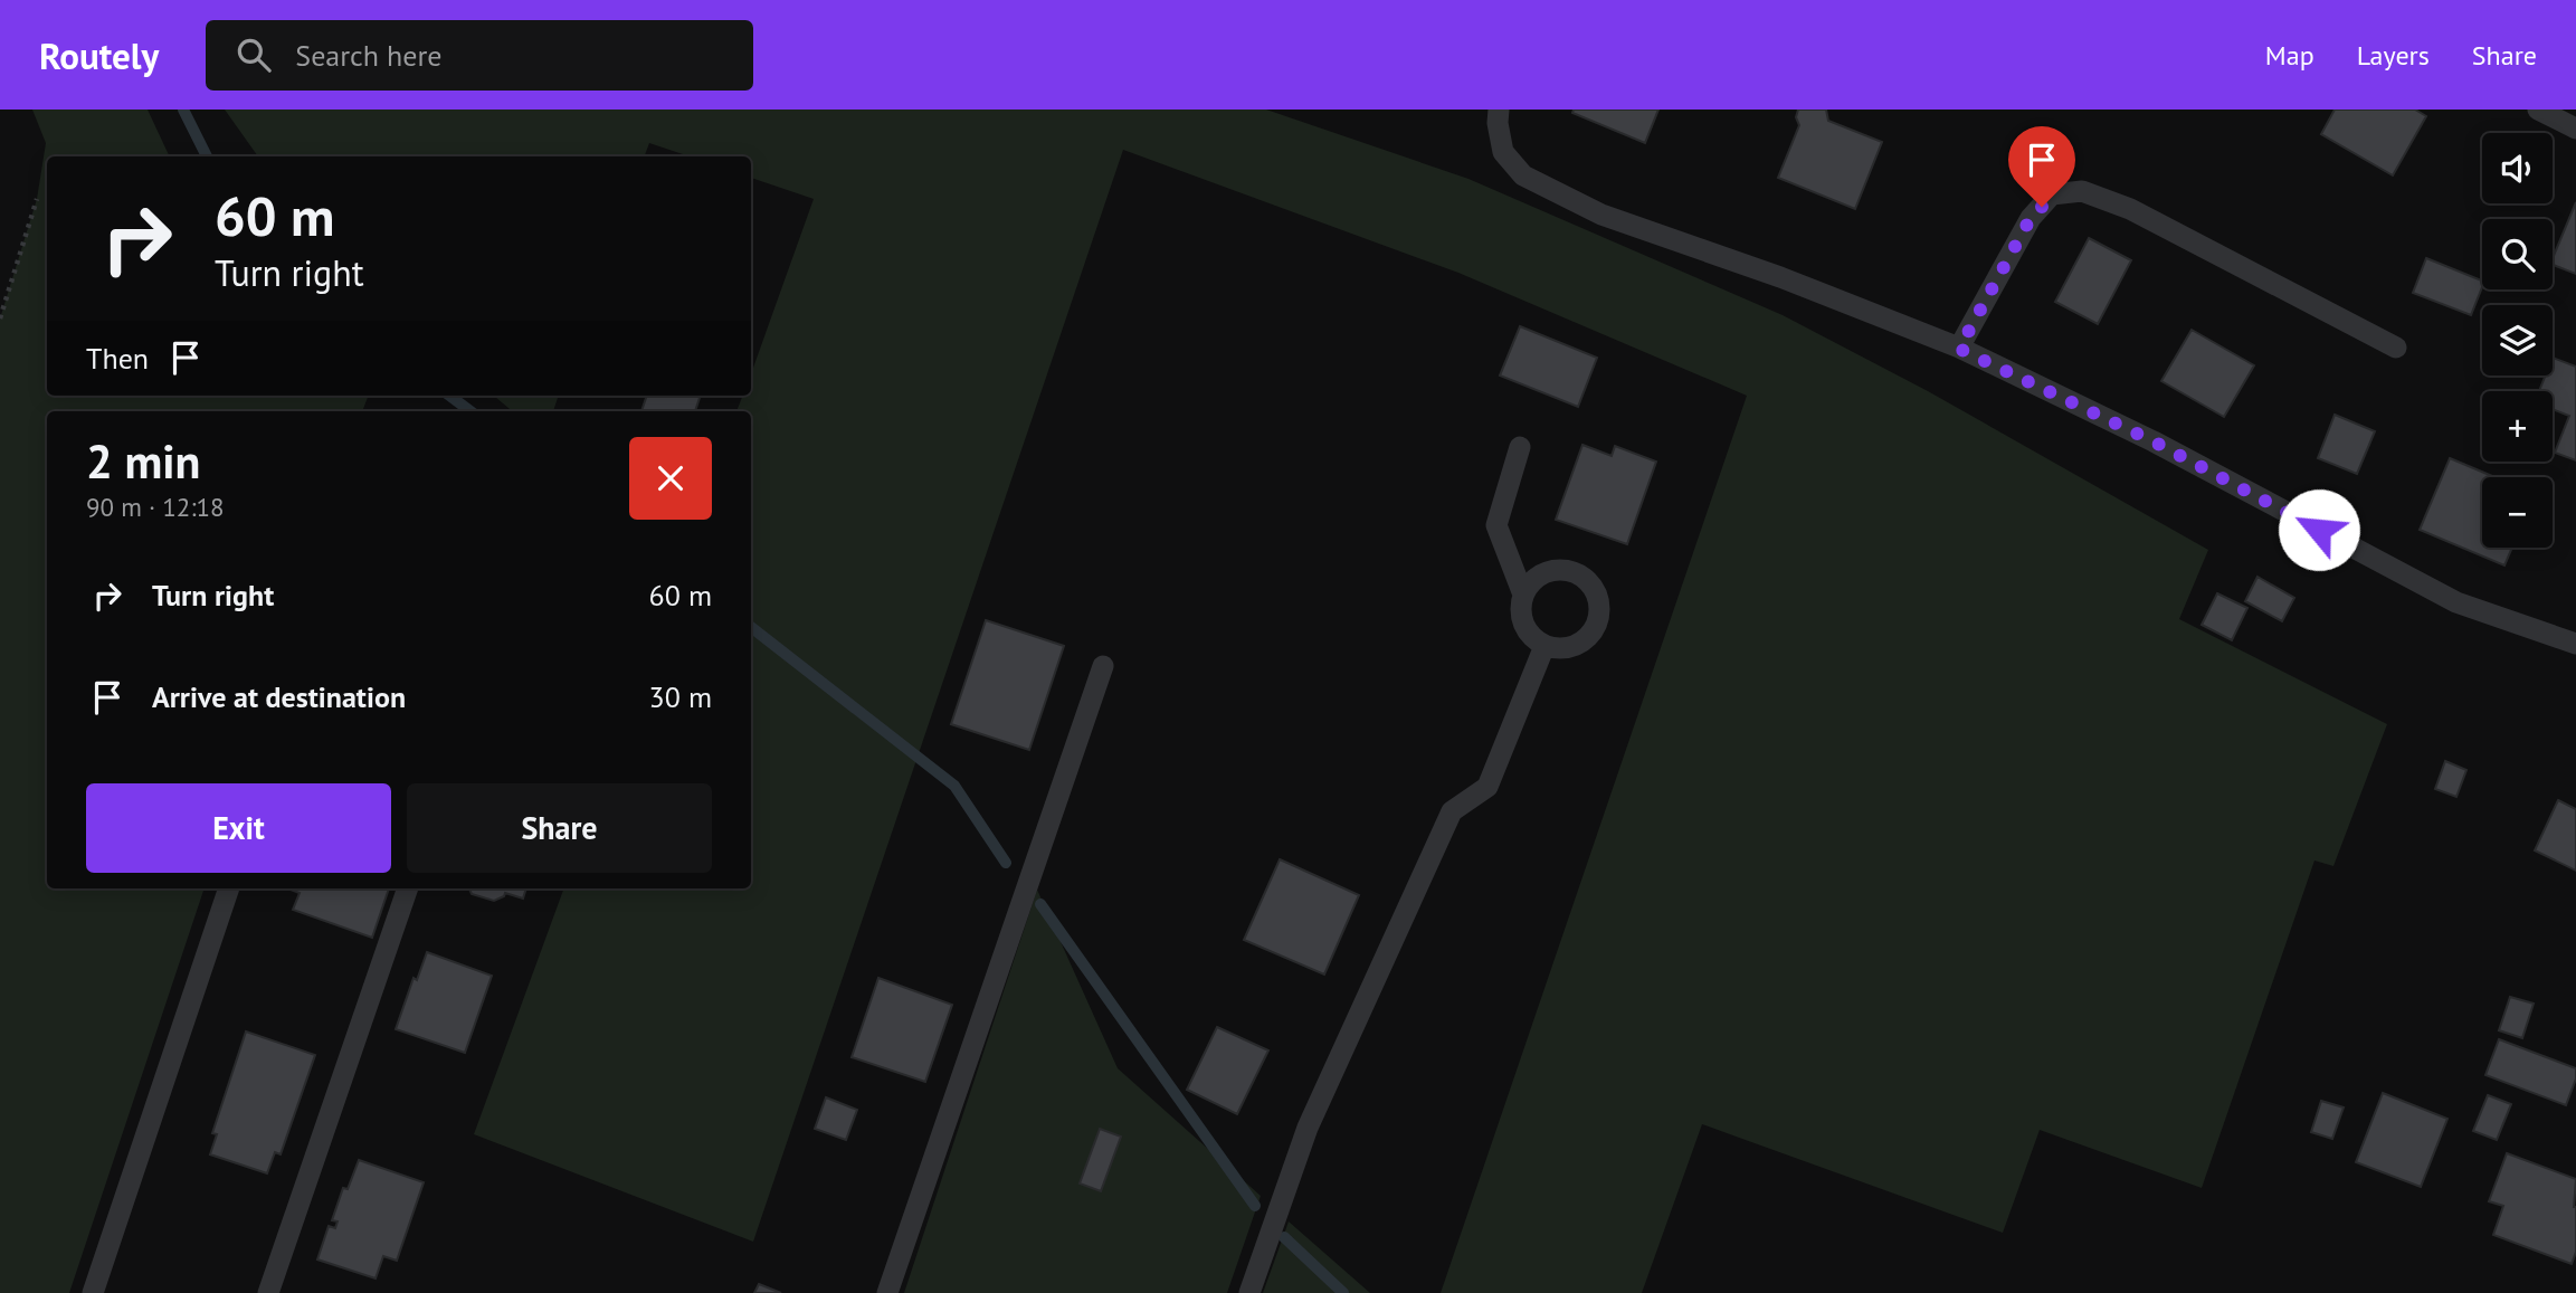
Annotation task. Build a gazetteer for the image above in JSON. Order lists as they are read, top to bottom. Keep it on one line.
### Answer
{"page":{"header":"Routely","search":"Search here","nav":["Map","Layers","Share"],"map_buttons":["+","−"],"turn":["60 m","Turn right"],"then":"Then","heading":["2 min","90 m · 12:18"],"list":[{"name":"Turn right","value":"60 m"},{"name":"Arrive at destination","value":"30 m"}],"buttons":["Exit","Share"]}}
